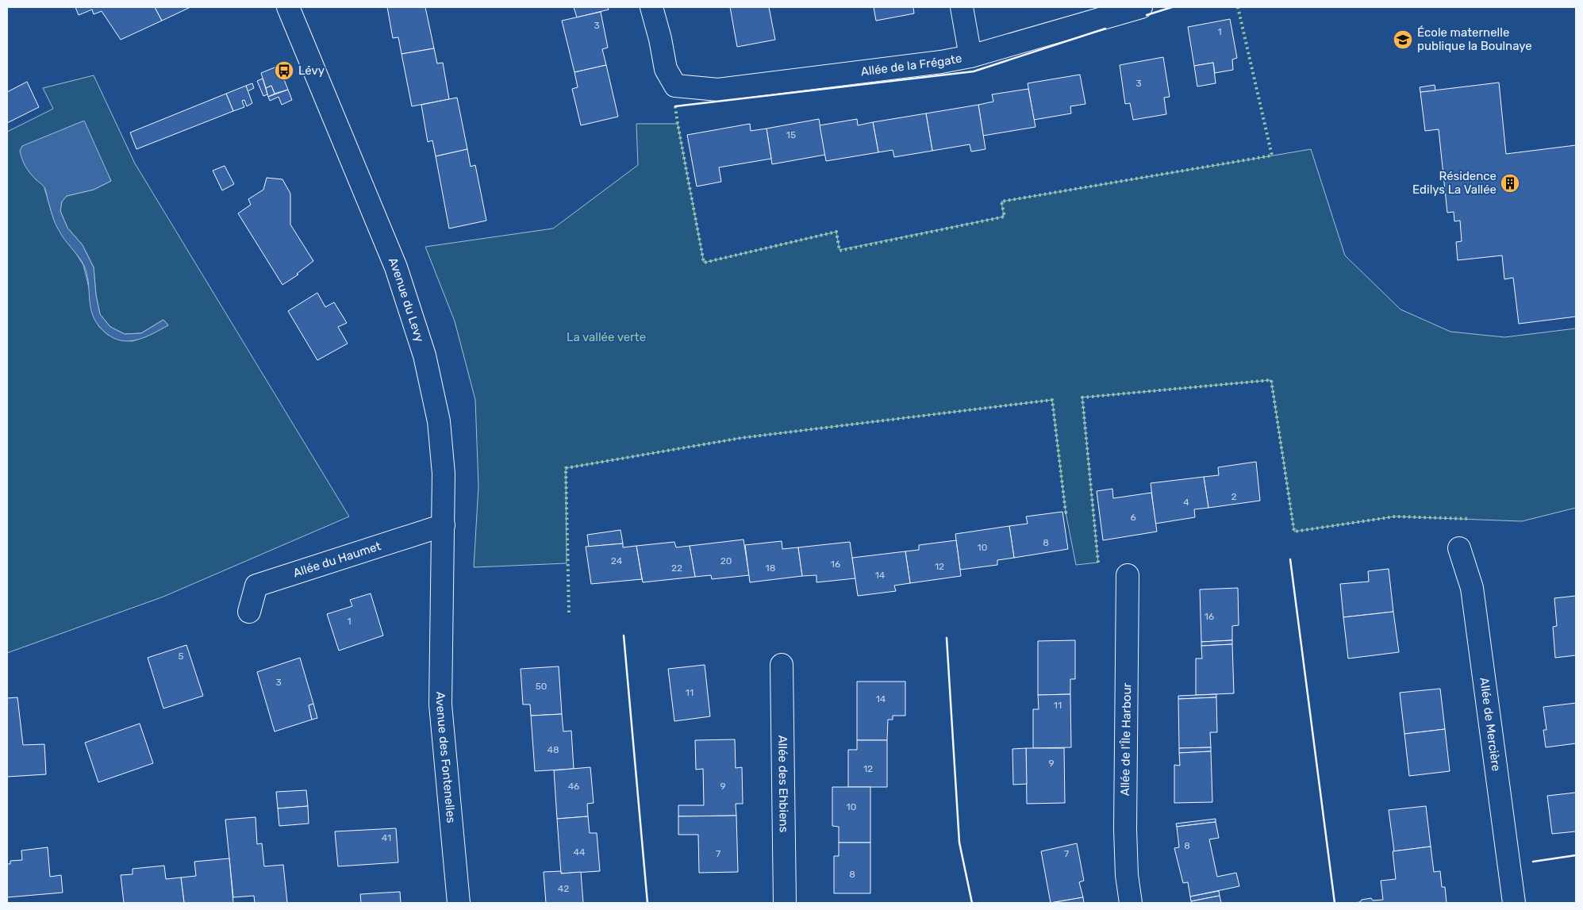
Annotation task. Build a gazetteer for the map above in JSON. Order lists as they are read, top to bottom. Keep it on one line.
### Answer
{"streets":{"street":["Allée de la Frégate","Avenue du Levy","Allée du Haumet","Allée de Mercière","Allée de l'Île Harbour","Avenue des Fontenelles","Allée des Ehbiens"]},"crossings":[["Avenue du Levy","Allée du Haumet"],["Avenue du Levy","Avenue des Fontenelles"]],"parks":["La vallée verte"],"places":{"school or university":["École maternelle publique la Boulnaye"],"bus stop":["Lévy"],"building":["Résidence Edilys La Vallée"]},"house_numbers":["3","1","3","15","2","4","6","8","10","24","20","16","12","22","18","14","16","1","5","3","50","11","14","11","48","9","12","46","9","10","41","8","44","7","7","8","42"]}
